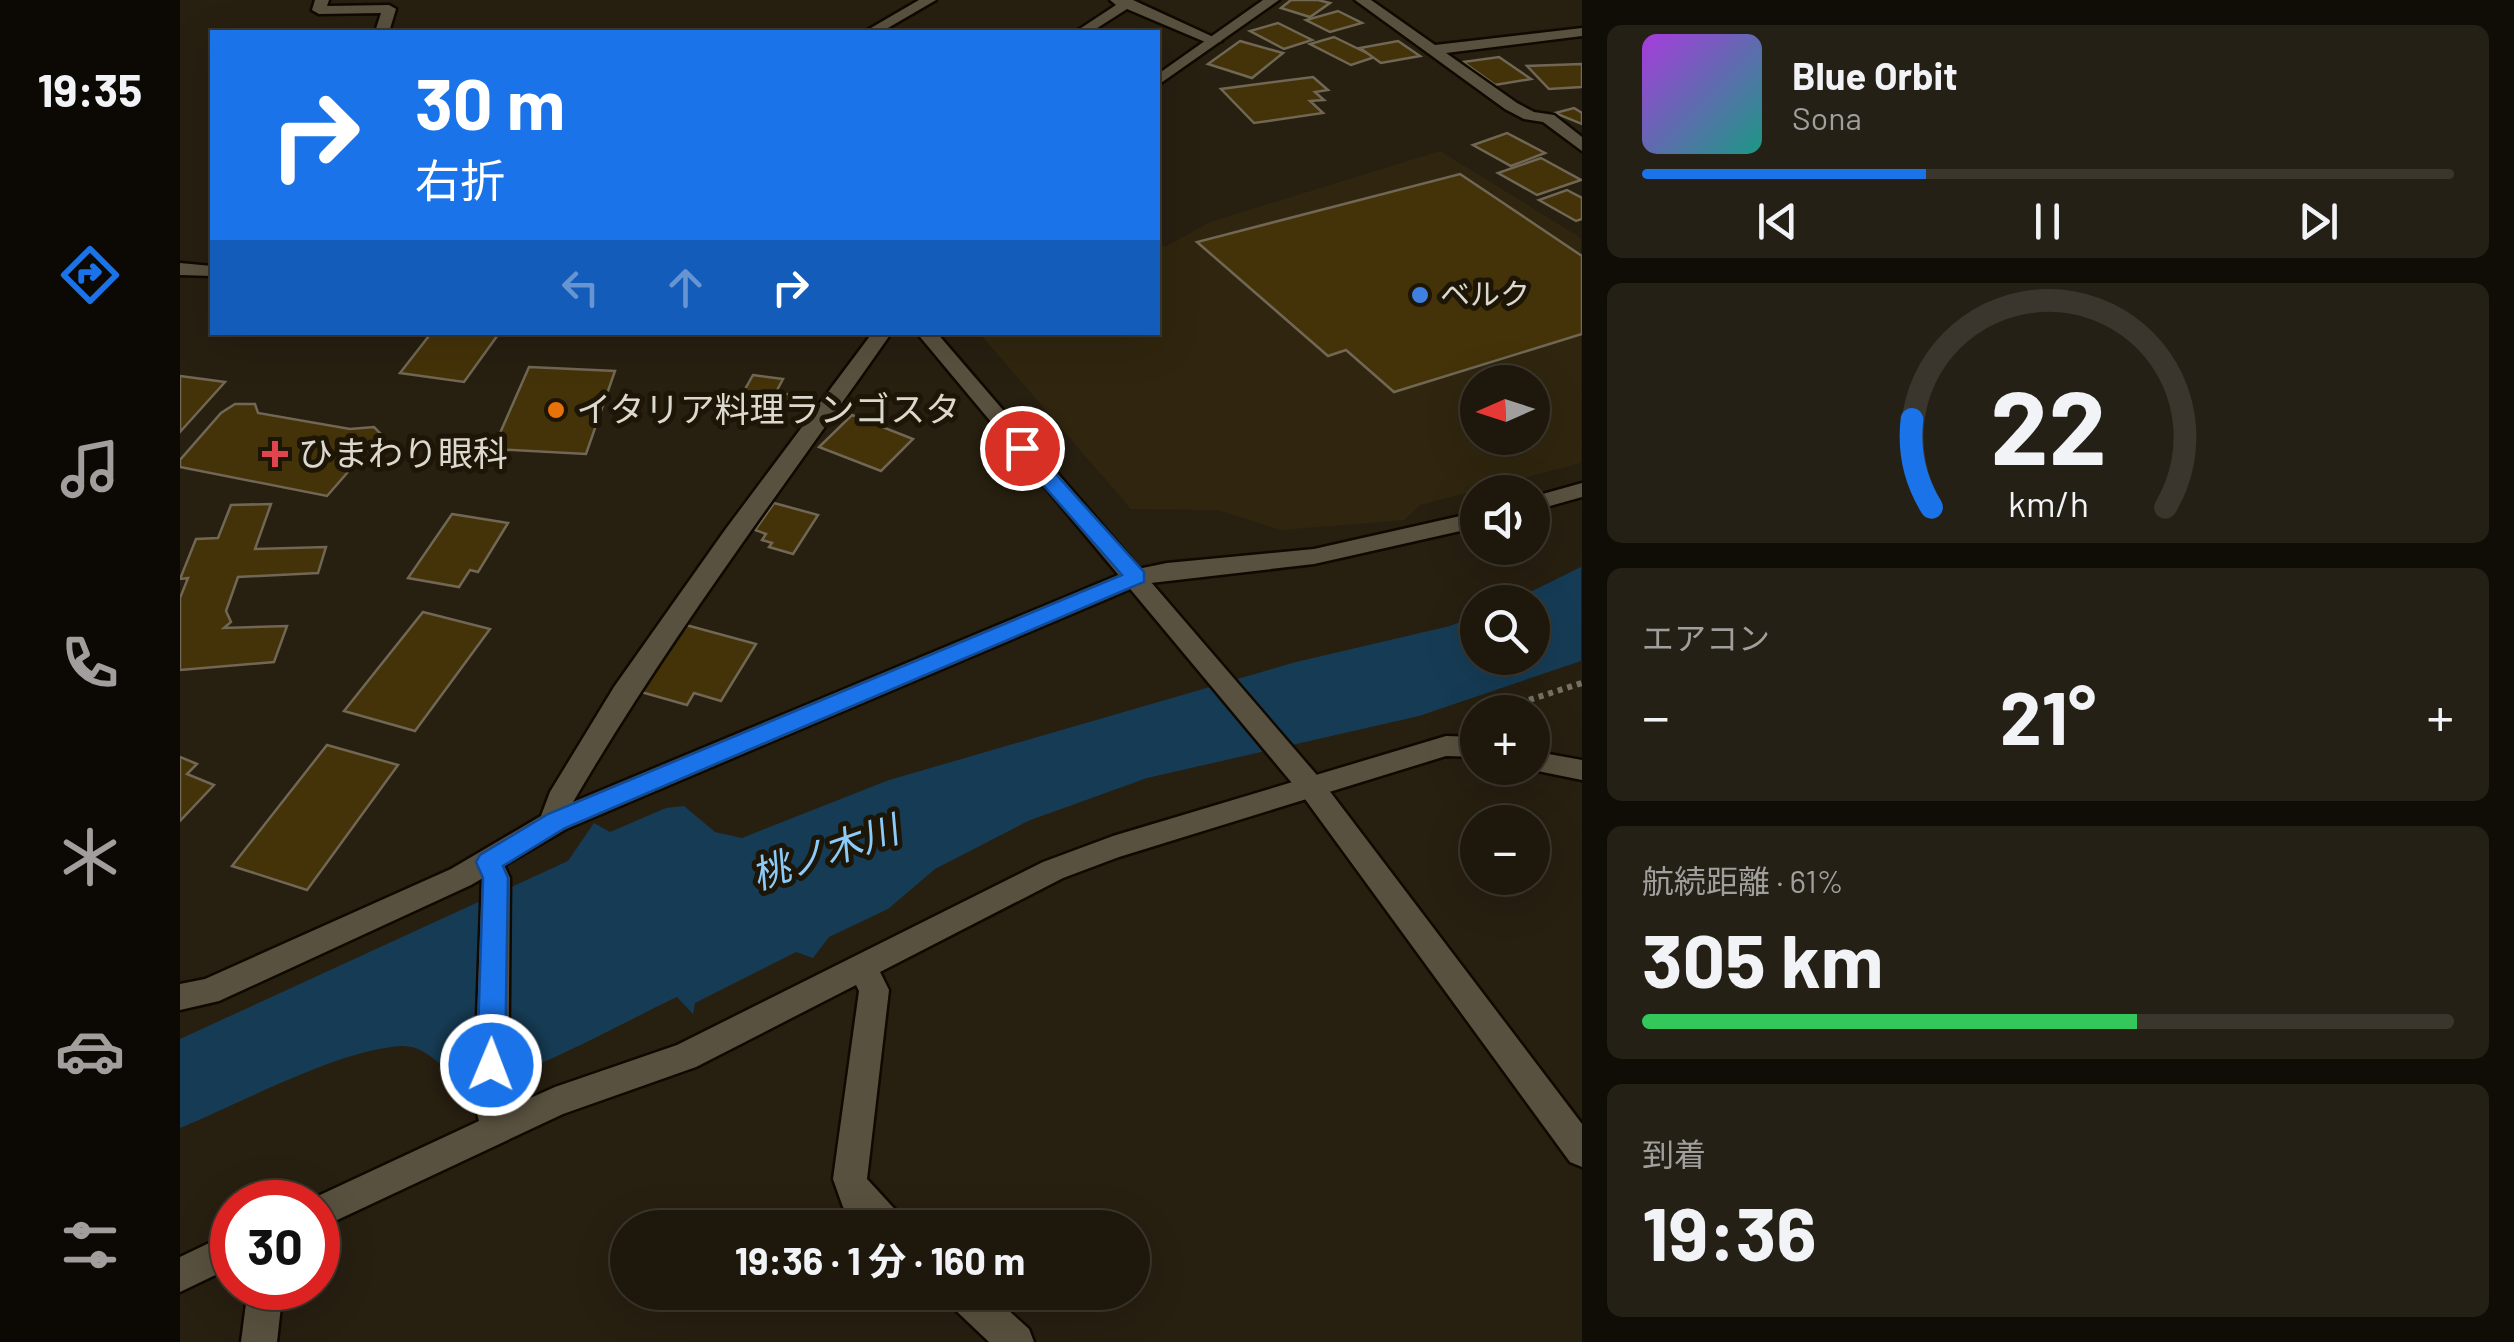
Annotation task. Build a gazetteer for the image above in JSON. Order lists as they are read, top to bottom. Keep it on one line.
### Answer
{"water":["桃ノ木川"],"places":{"other":["ベルク","イタリア料理ランゴスタ"],"health":["ひまわり眼科"]},"north":"left","page":{"tabs":"19:35","turn":["30 m","右折"],"song":["Blue Orbit","Sona"],"map_buttons":["+","−"],"tile":["エアコン",["航続距離 · 61%","305 km"],["到着","19:36"]],"heat":["−","21°","+"],"limit":"30","trip":"19:36 · 1 分 · 160 m","gauge":["22","km/h"]}}
